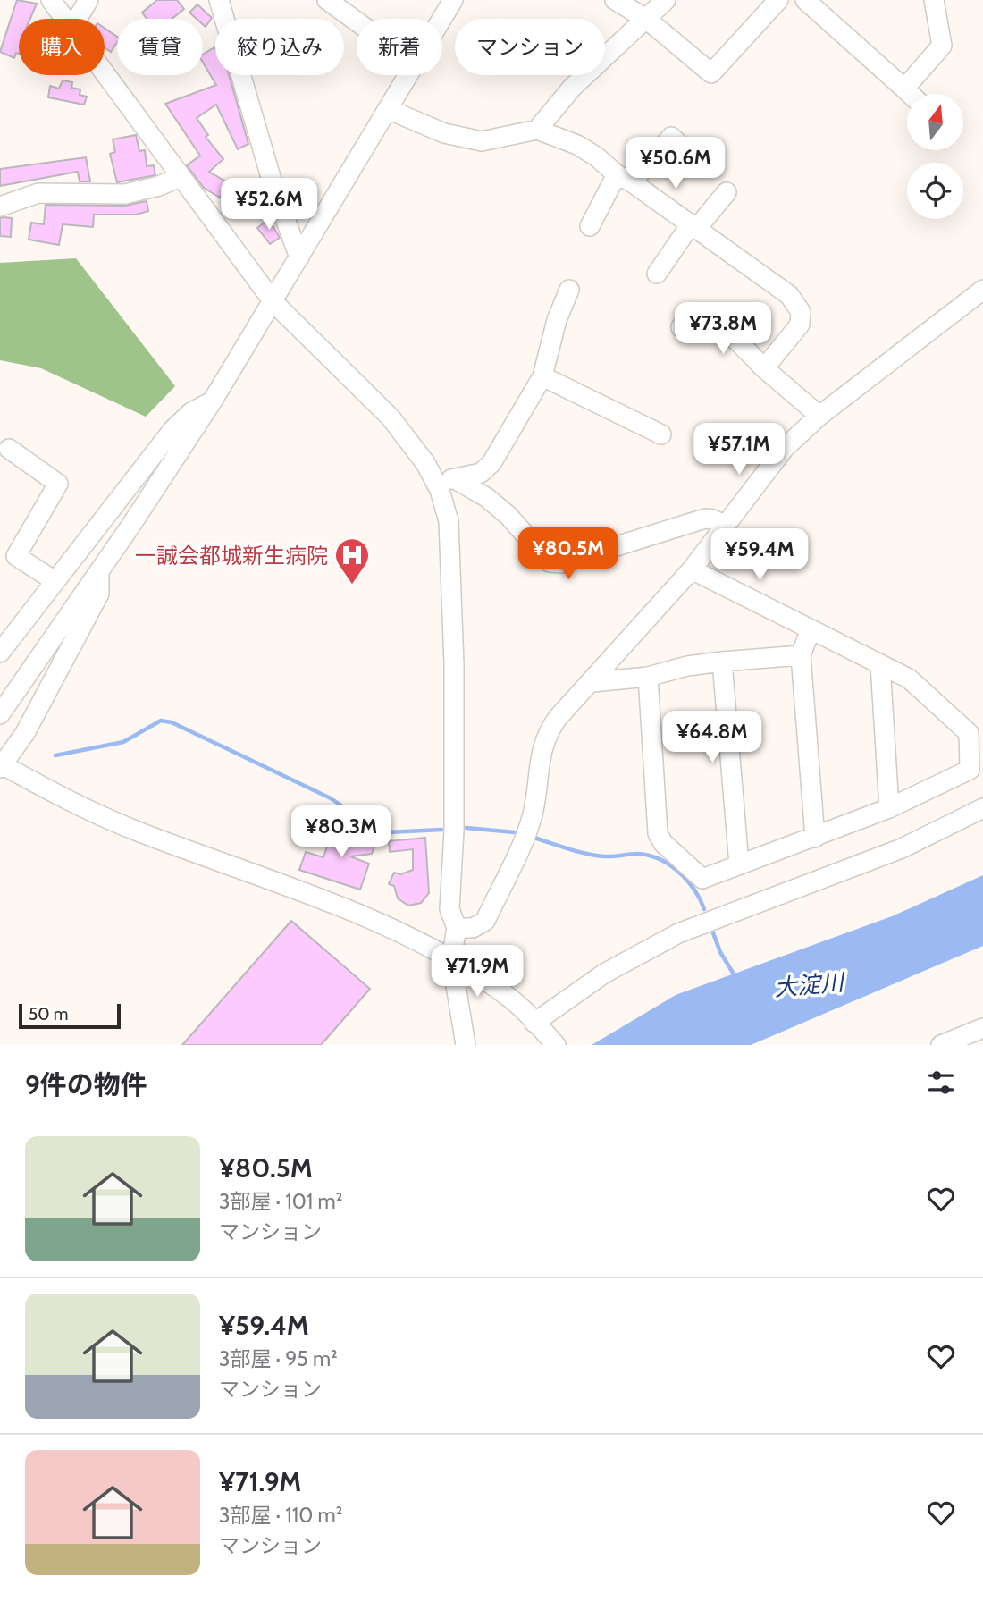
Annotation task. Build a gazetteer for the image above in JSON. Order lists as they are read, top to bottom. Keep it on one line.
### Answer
{"water":["大淀川"],"places":{"hospital":["一誠会都城新生病院"]},"scale_bar":"50 m","north":"top","page":{"chip":["購入","賃貸","絞り込み","新着","マンション"],"price":["¥50.6M","¥52.6M","¥73.8M","¥57.1M","¥80.5M","¥59.4M","¥64.8M","¥80.3M","¥71.9M"],"scale":"50 m","heading":"9件の物件","list":[{"name":"¥80.5M","note":"3部屋 · 101 m² · マンション"},{"name":"¥59.4M","note":"3部屋 · 95 m² · マンション"},{"name":"¥71.9M","note":"3部屋 · 110 m² · マンション"}]}}
